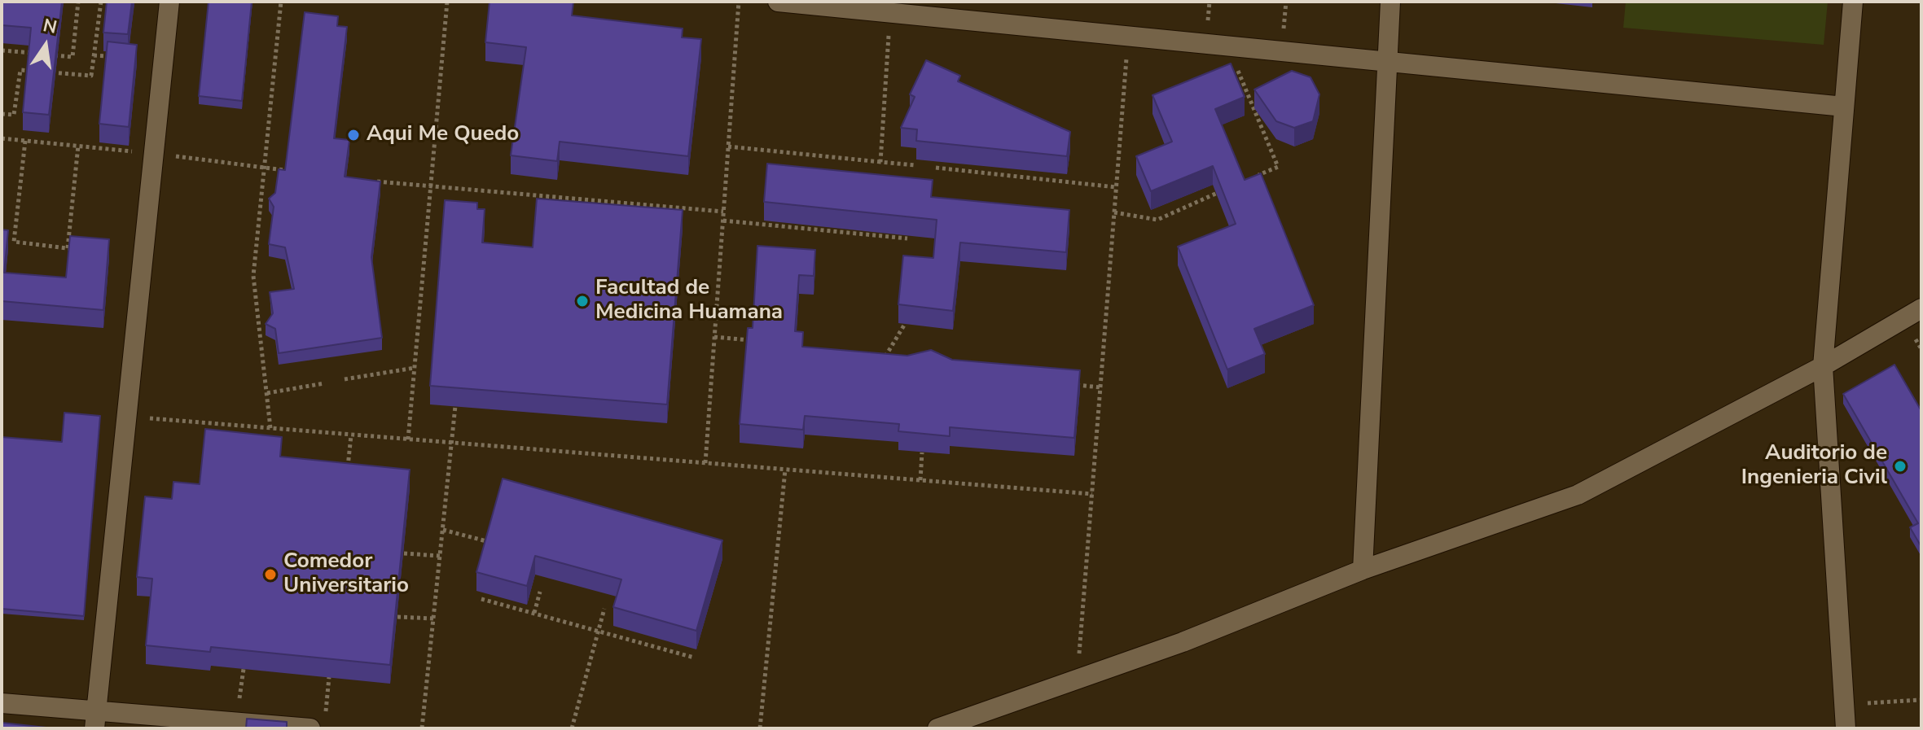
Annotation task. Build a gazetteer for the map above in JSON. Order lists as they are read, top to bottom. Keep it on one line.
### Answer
{"places":["Aqui Me Quedo","Facultad de Medicina Huamana","Auditorio de Ingenieria Civil","Comedor Universitario"],"north":"top"}
